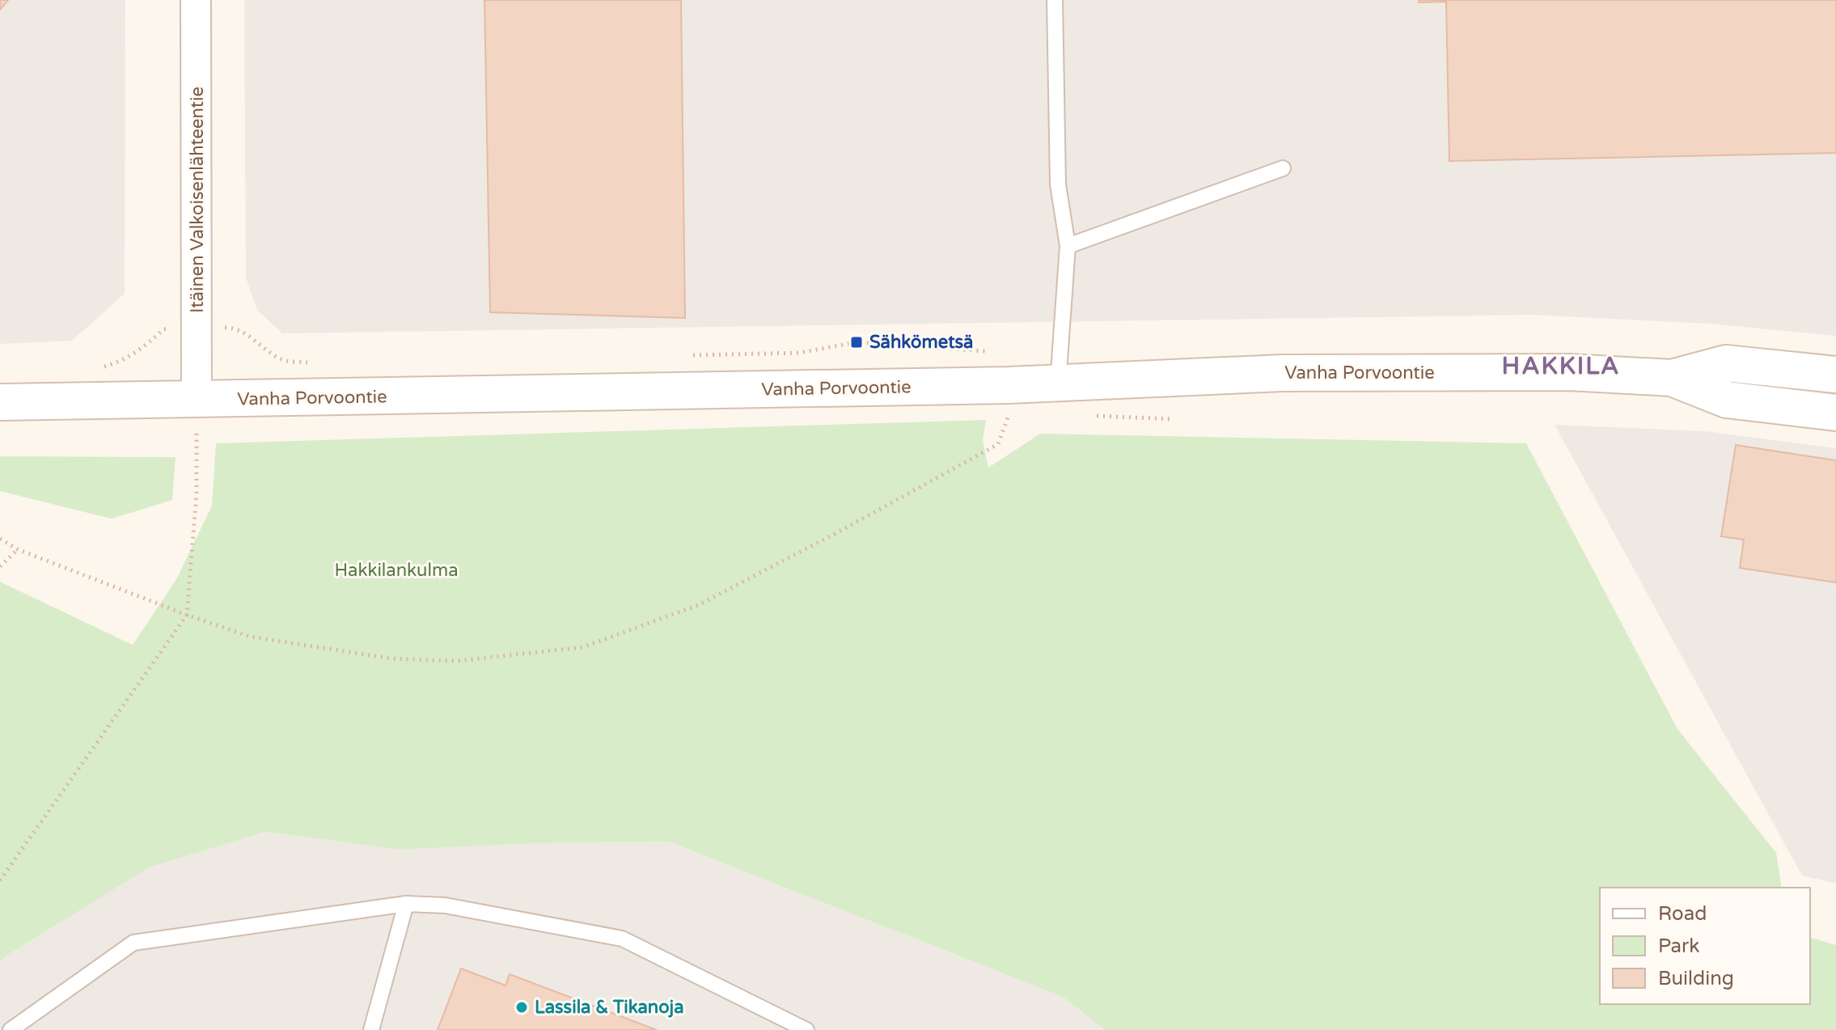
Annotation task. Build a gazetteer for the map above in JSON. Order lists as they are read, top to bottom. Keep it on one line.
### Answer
{"streets":{"main road":["Vanha Porvoontie"],"street":["Itäinen Valkoisenlähteentie"]},"crossings":[["Itäinen Valkoisenlähteentie","Vanha Porvoontie"]],"districts":["HAKKILA"],"parks":["Hakkilankulma"],"places":{"transit":["Sähkömetsä"],"other":["Lassila & Tikanoja"]},"legend":["Road","Park","Building"]}
